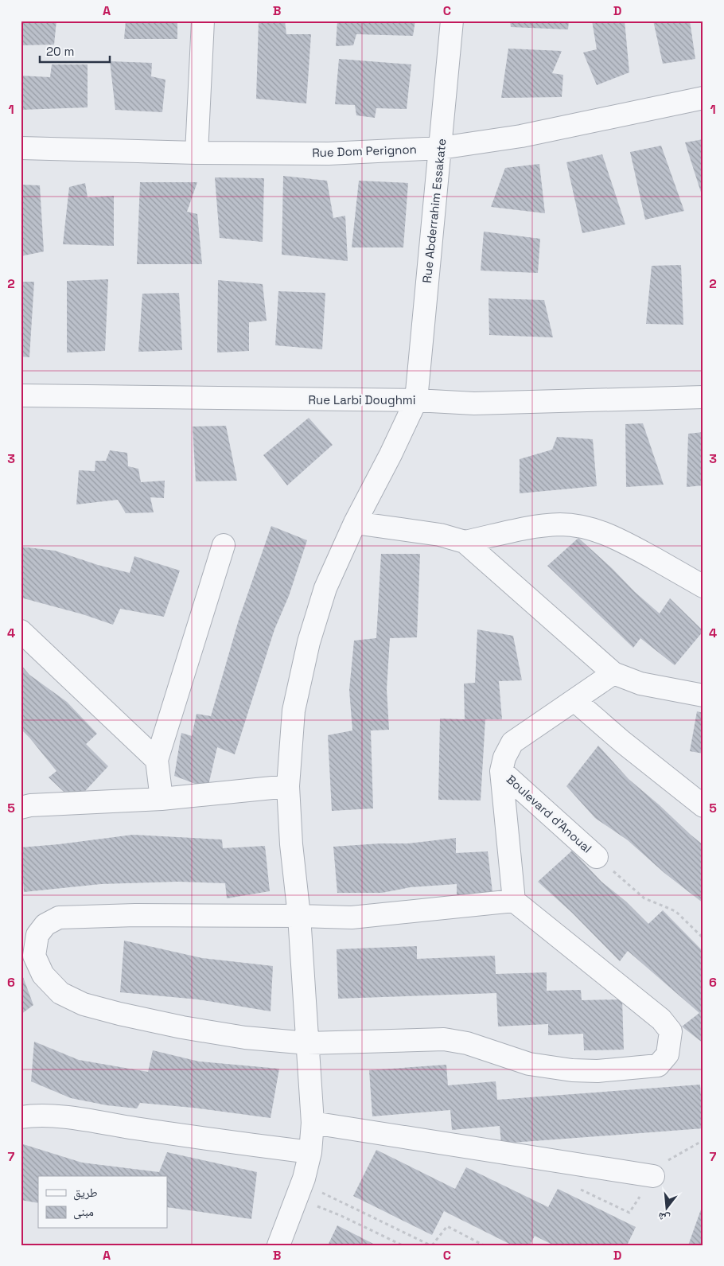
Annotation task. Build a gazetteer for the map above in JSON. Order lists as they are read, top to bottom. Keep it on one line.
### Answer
{"streets":{"street":["Rue Dom Perignon","Rue Abderrahim Essakate","Rue Larbi Doughmi","Boulevard d'Anoual"]},"crossings":[["Rue Dom Perignon","Rue Abderrahim Essakate"],["Rue Abderrahim Essakate","Rue Larbi Doughmi"]],"legend":["طريق","مبنى"],"scale_bar":"20 m","north":"bottom","grid":{"columns":["A","B","C","D"],"rows":["1","2","3","4","5","6","7"]}}
